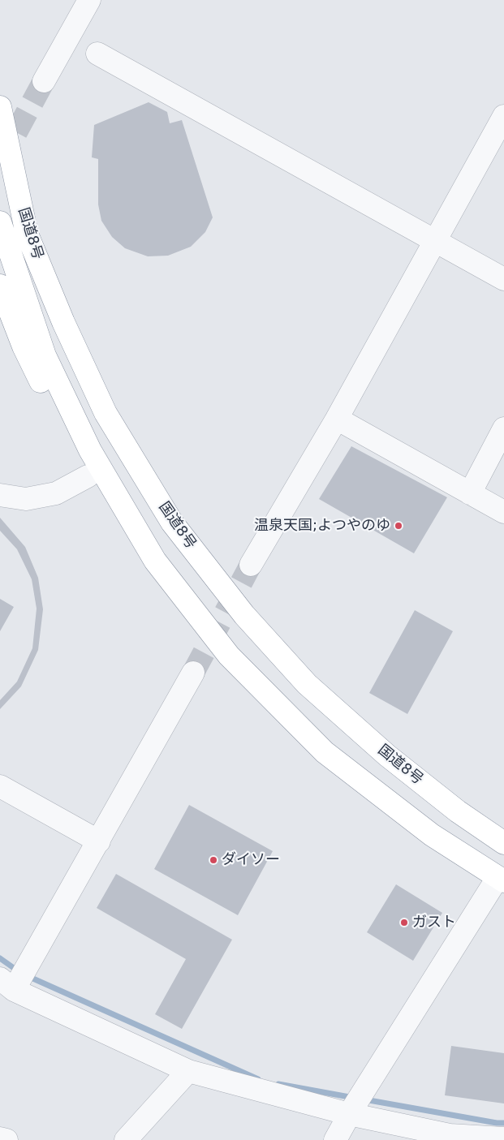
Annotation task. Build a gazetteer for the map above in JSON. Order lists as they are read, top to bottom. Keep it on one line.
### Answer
{"streets":{"highway":["国道8号"]},"places":["温泉天国;よつやのゆ","ダイソー","ガスト"]}
